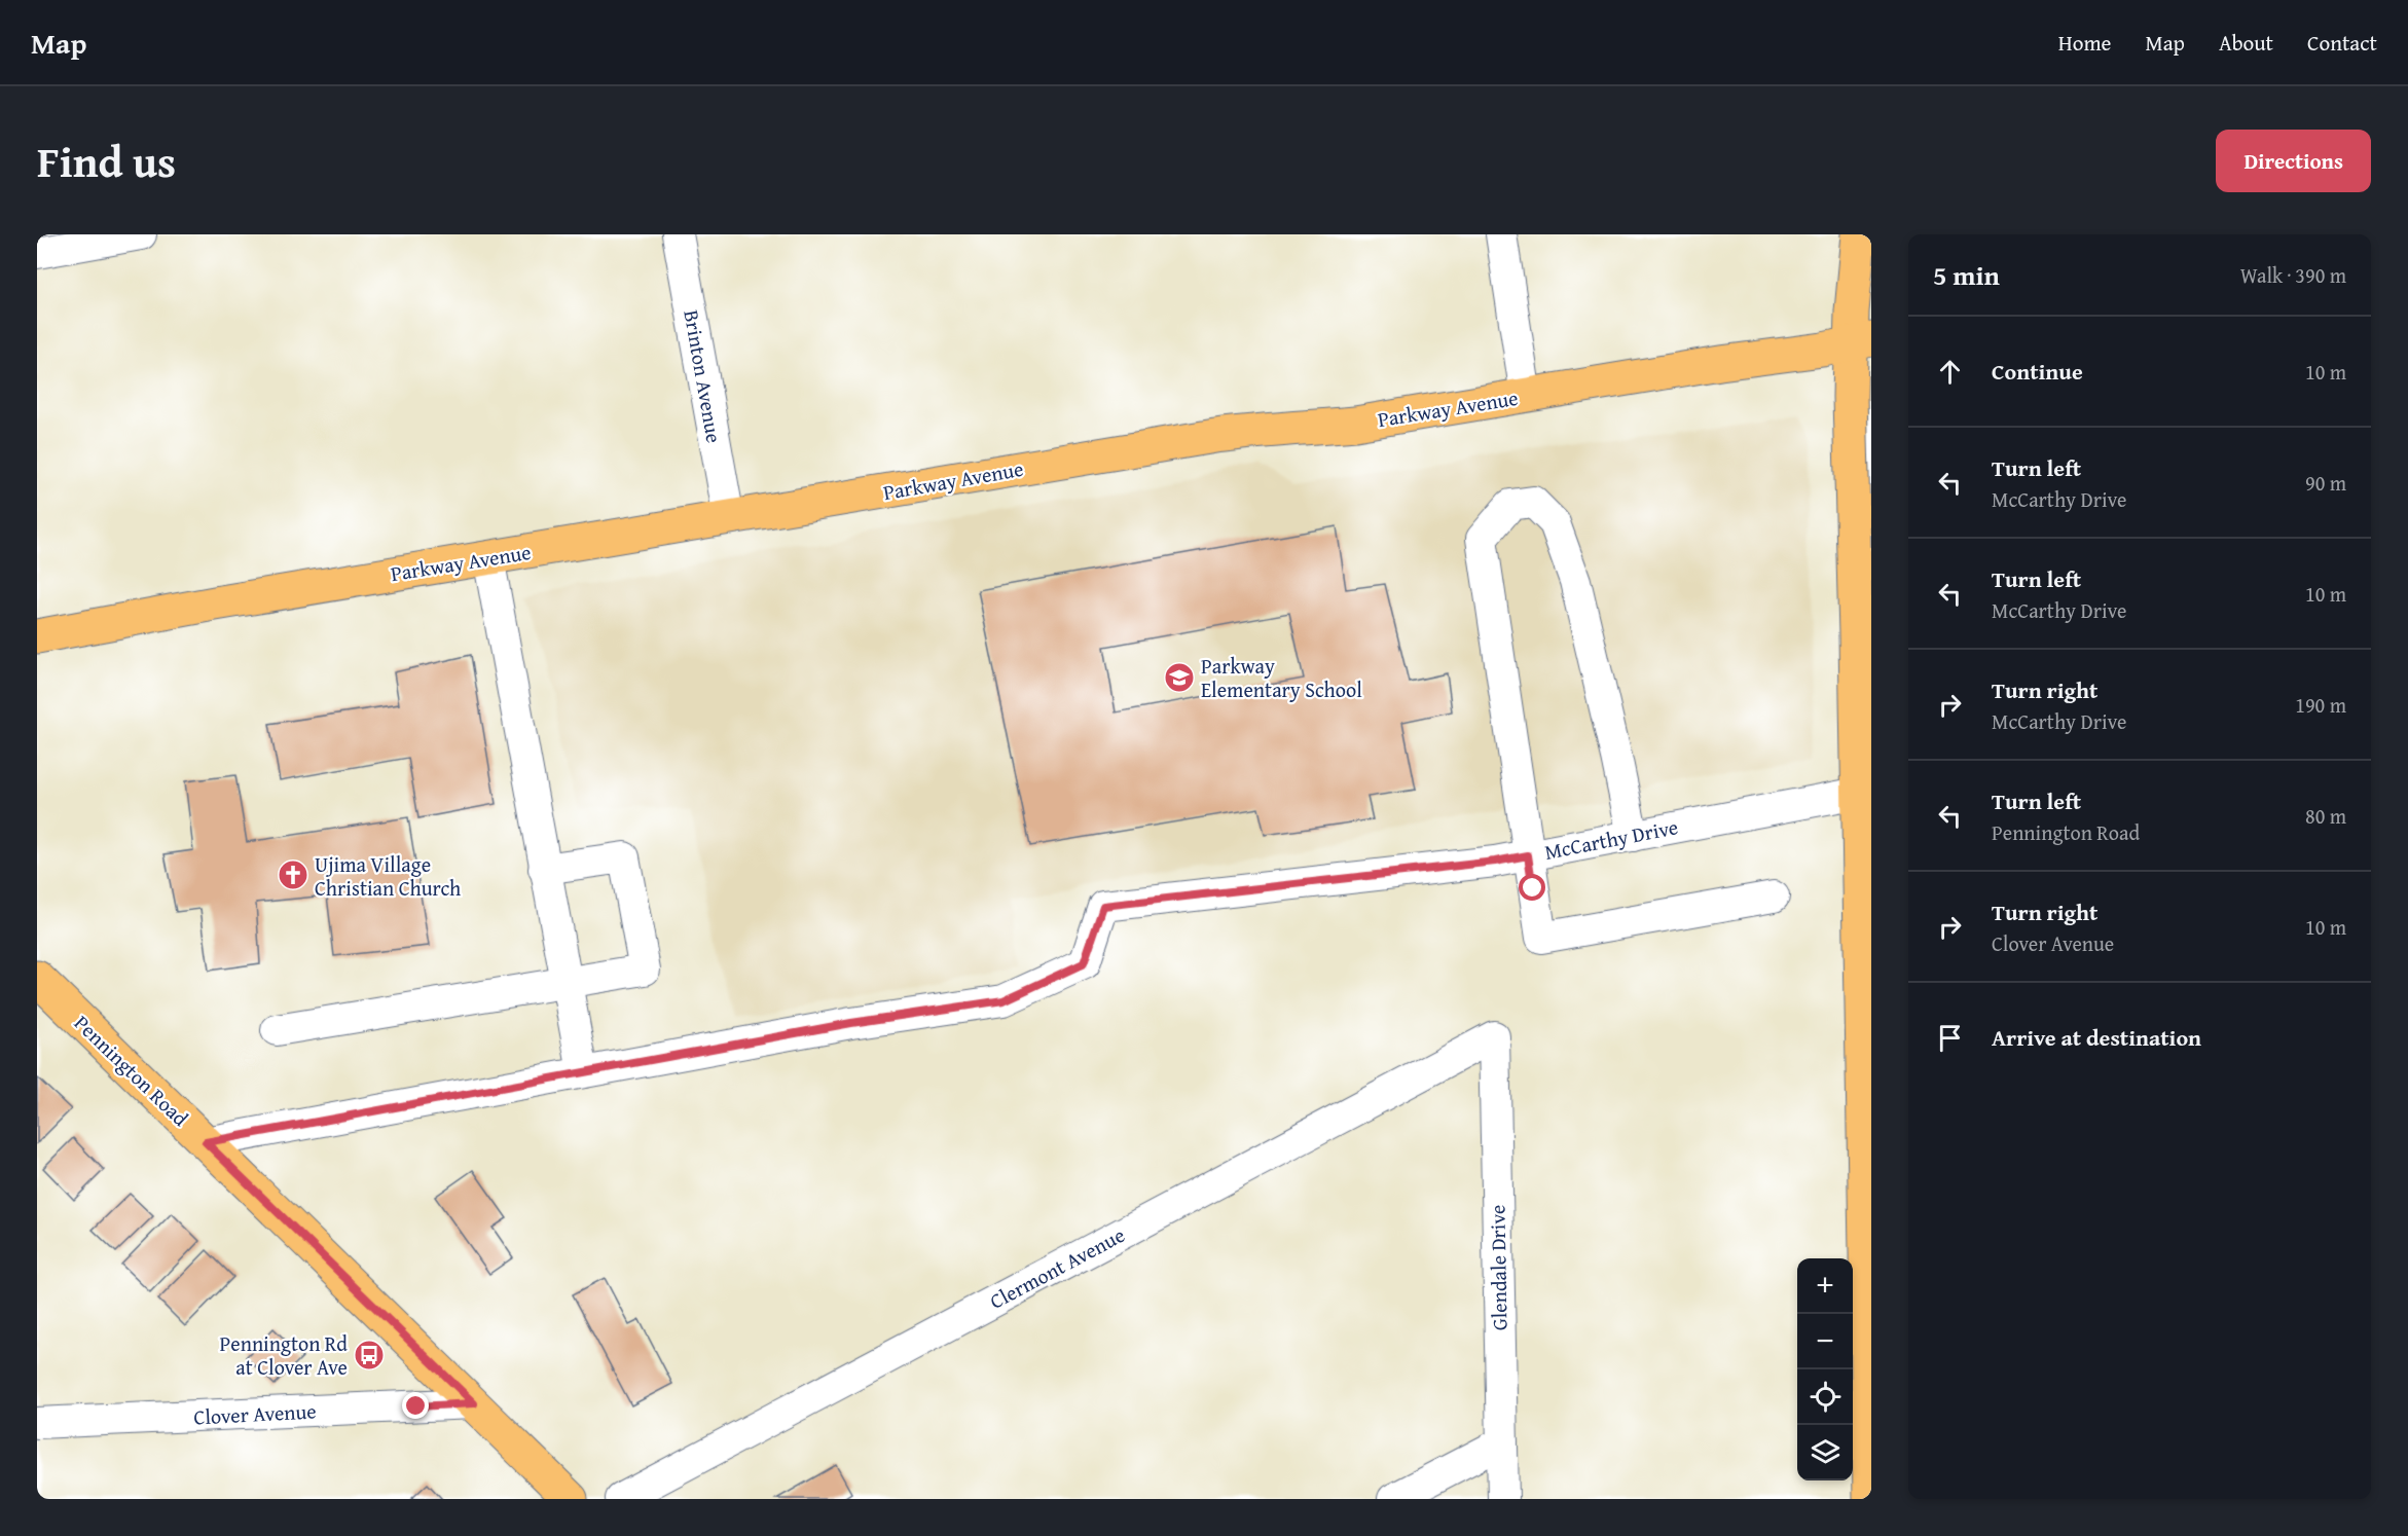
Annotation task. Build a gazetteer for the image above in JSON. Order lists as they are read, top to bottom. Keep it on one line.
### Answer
{"streets":{"main road":["Parkway Avenue","Pennington Road"],"street":["Brinton Avenue","McCarthy Drive","Clermont Avenue","Glendale Drive","Clover Avenue"]},"crossings":[["Brinton Avenue","Parkway Avenue"],["McCarthy Drive","Pennington Road"],["Pennington Road","Clover Avenue"],["Clermont Avenue","Glendale Drive"]],"places":{"school or university":["Parkway Elementary School"],"church":["Ujima Village Christian Church"],"bus stop":["Pennington Rd at Clover Ave"]},"page":{"header":"Map","nav":["Home","Map","About","Contact"],"title":"Find us","buttons":"Directions","heading":["5 min","Walk · 390 m"],"list":[["Continue","10 m"],["Turn left","McCarthy Drive","90 m"],["Turn left","McCarthy Drive","10 m"],["Turn right","McCarthy Drive","190 m"],["Turn left","Pennington Road","80 m"],["Turn right","Clover Avenue","10 m"],"Arrive at destination"],"map_buttons":["+","−"]}}
